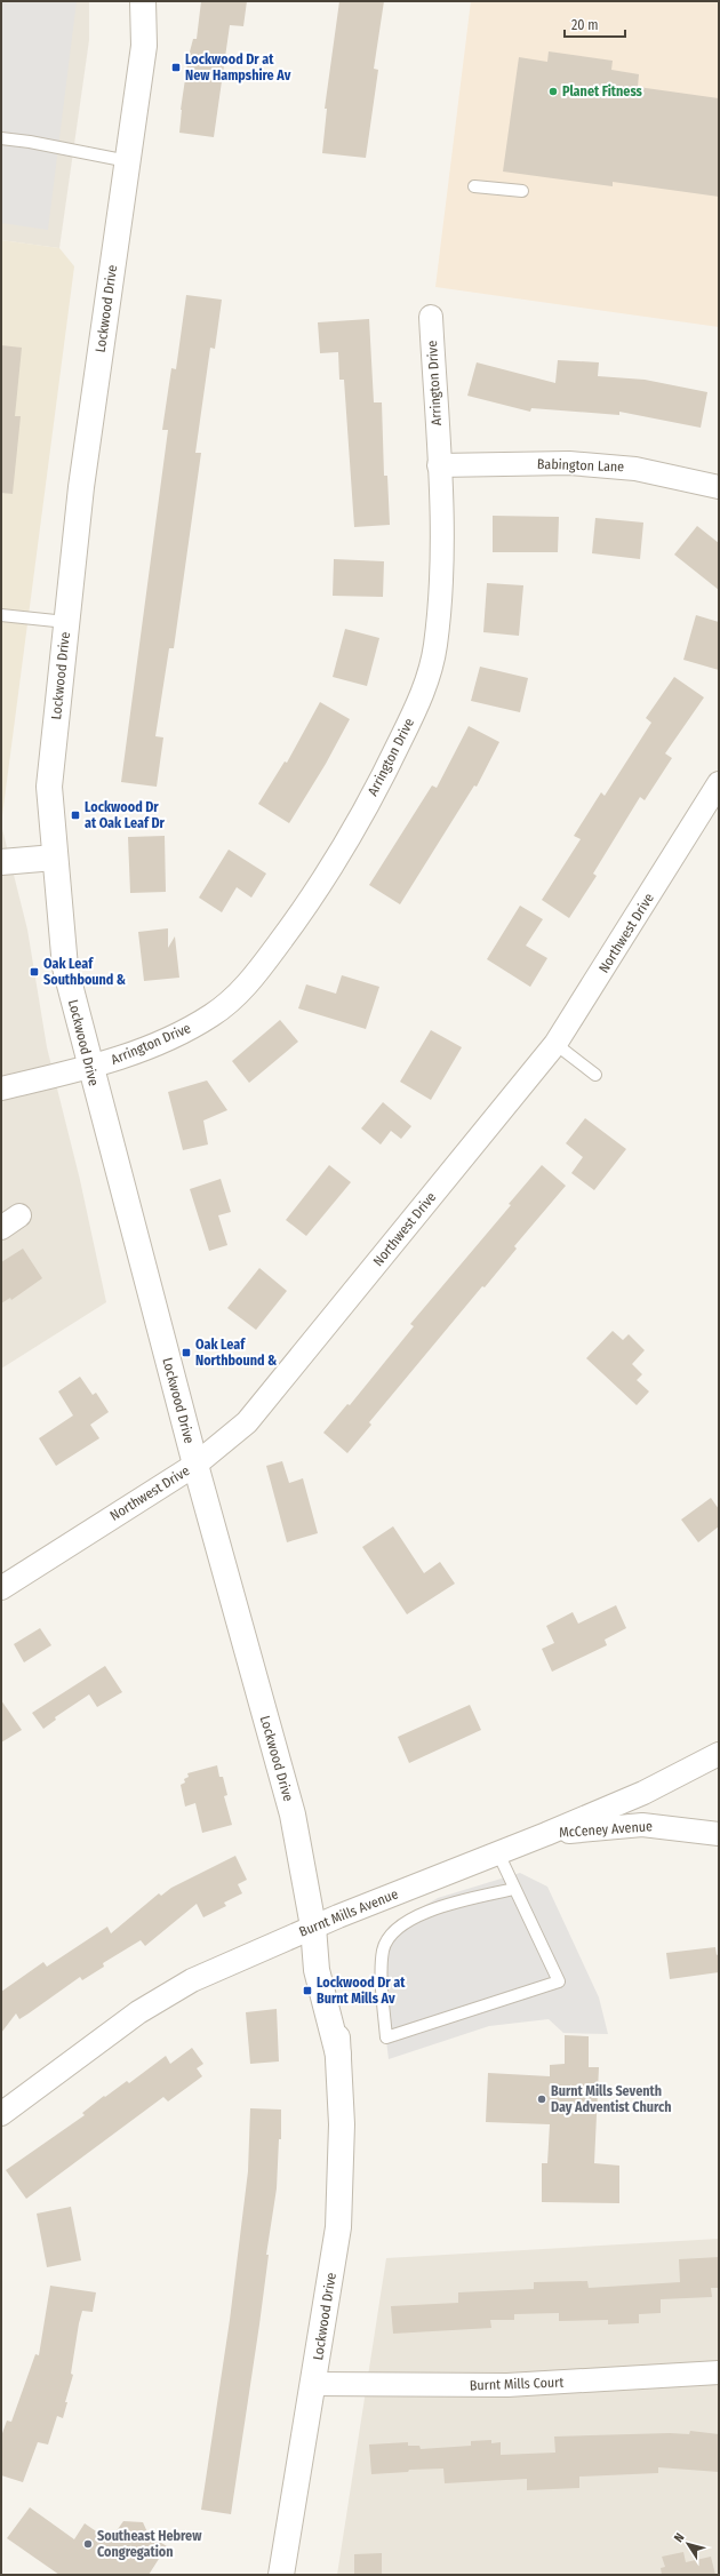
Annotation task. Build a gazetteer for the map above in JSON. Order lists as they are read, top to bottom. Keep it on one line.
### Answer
{"streets":{"street":["Lockwood Drive","Arrington Drive","Babington Lane","Northwest Drive","McCeney Avenue","Burnt Mills Avenue","Burnt Mills Court"]},"crossings":[["Lockwood Drive","Arrington Drive"],["Lockwood Drive","Northwest Drive"],["Lockwood Drive","Burnt Mills Avenue"],["Lockwood Drive","Burnt Mills Court"],["Arrington Drive","Babington Lane"],["McCeney Avenue","Burnt Mills Avenue"]],"places":{"transit":["Lockwood Dr at New Hampshire Av","Lockwood Dr at Oak Leaf Dr","Oak Leaf Southbound &","Oak Leaf Northbound &","Lockwood Dr at Burnt Mills Av"],"other":["Planet Fitness","Burnt Mills Seventh Day Adventist Church","Southeast Hebrew Congregation"]},"scale_bar":"20 m","north":"top left"}
